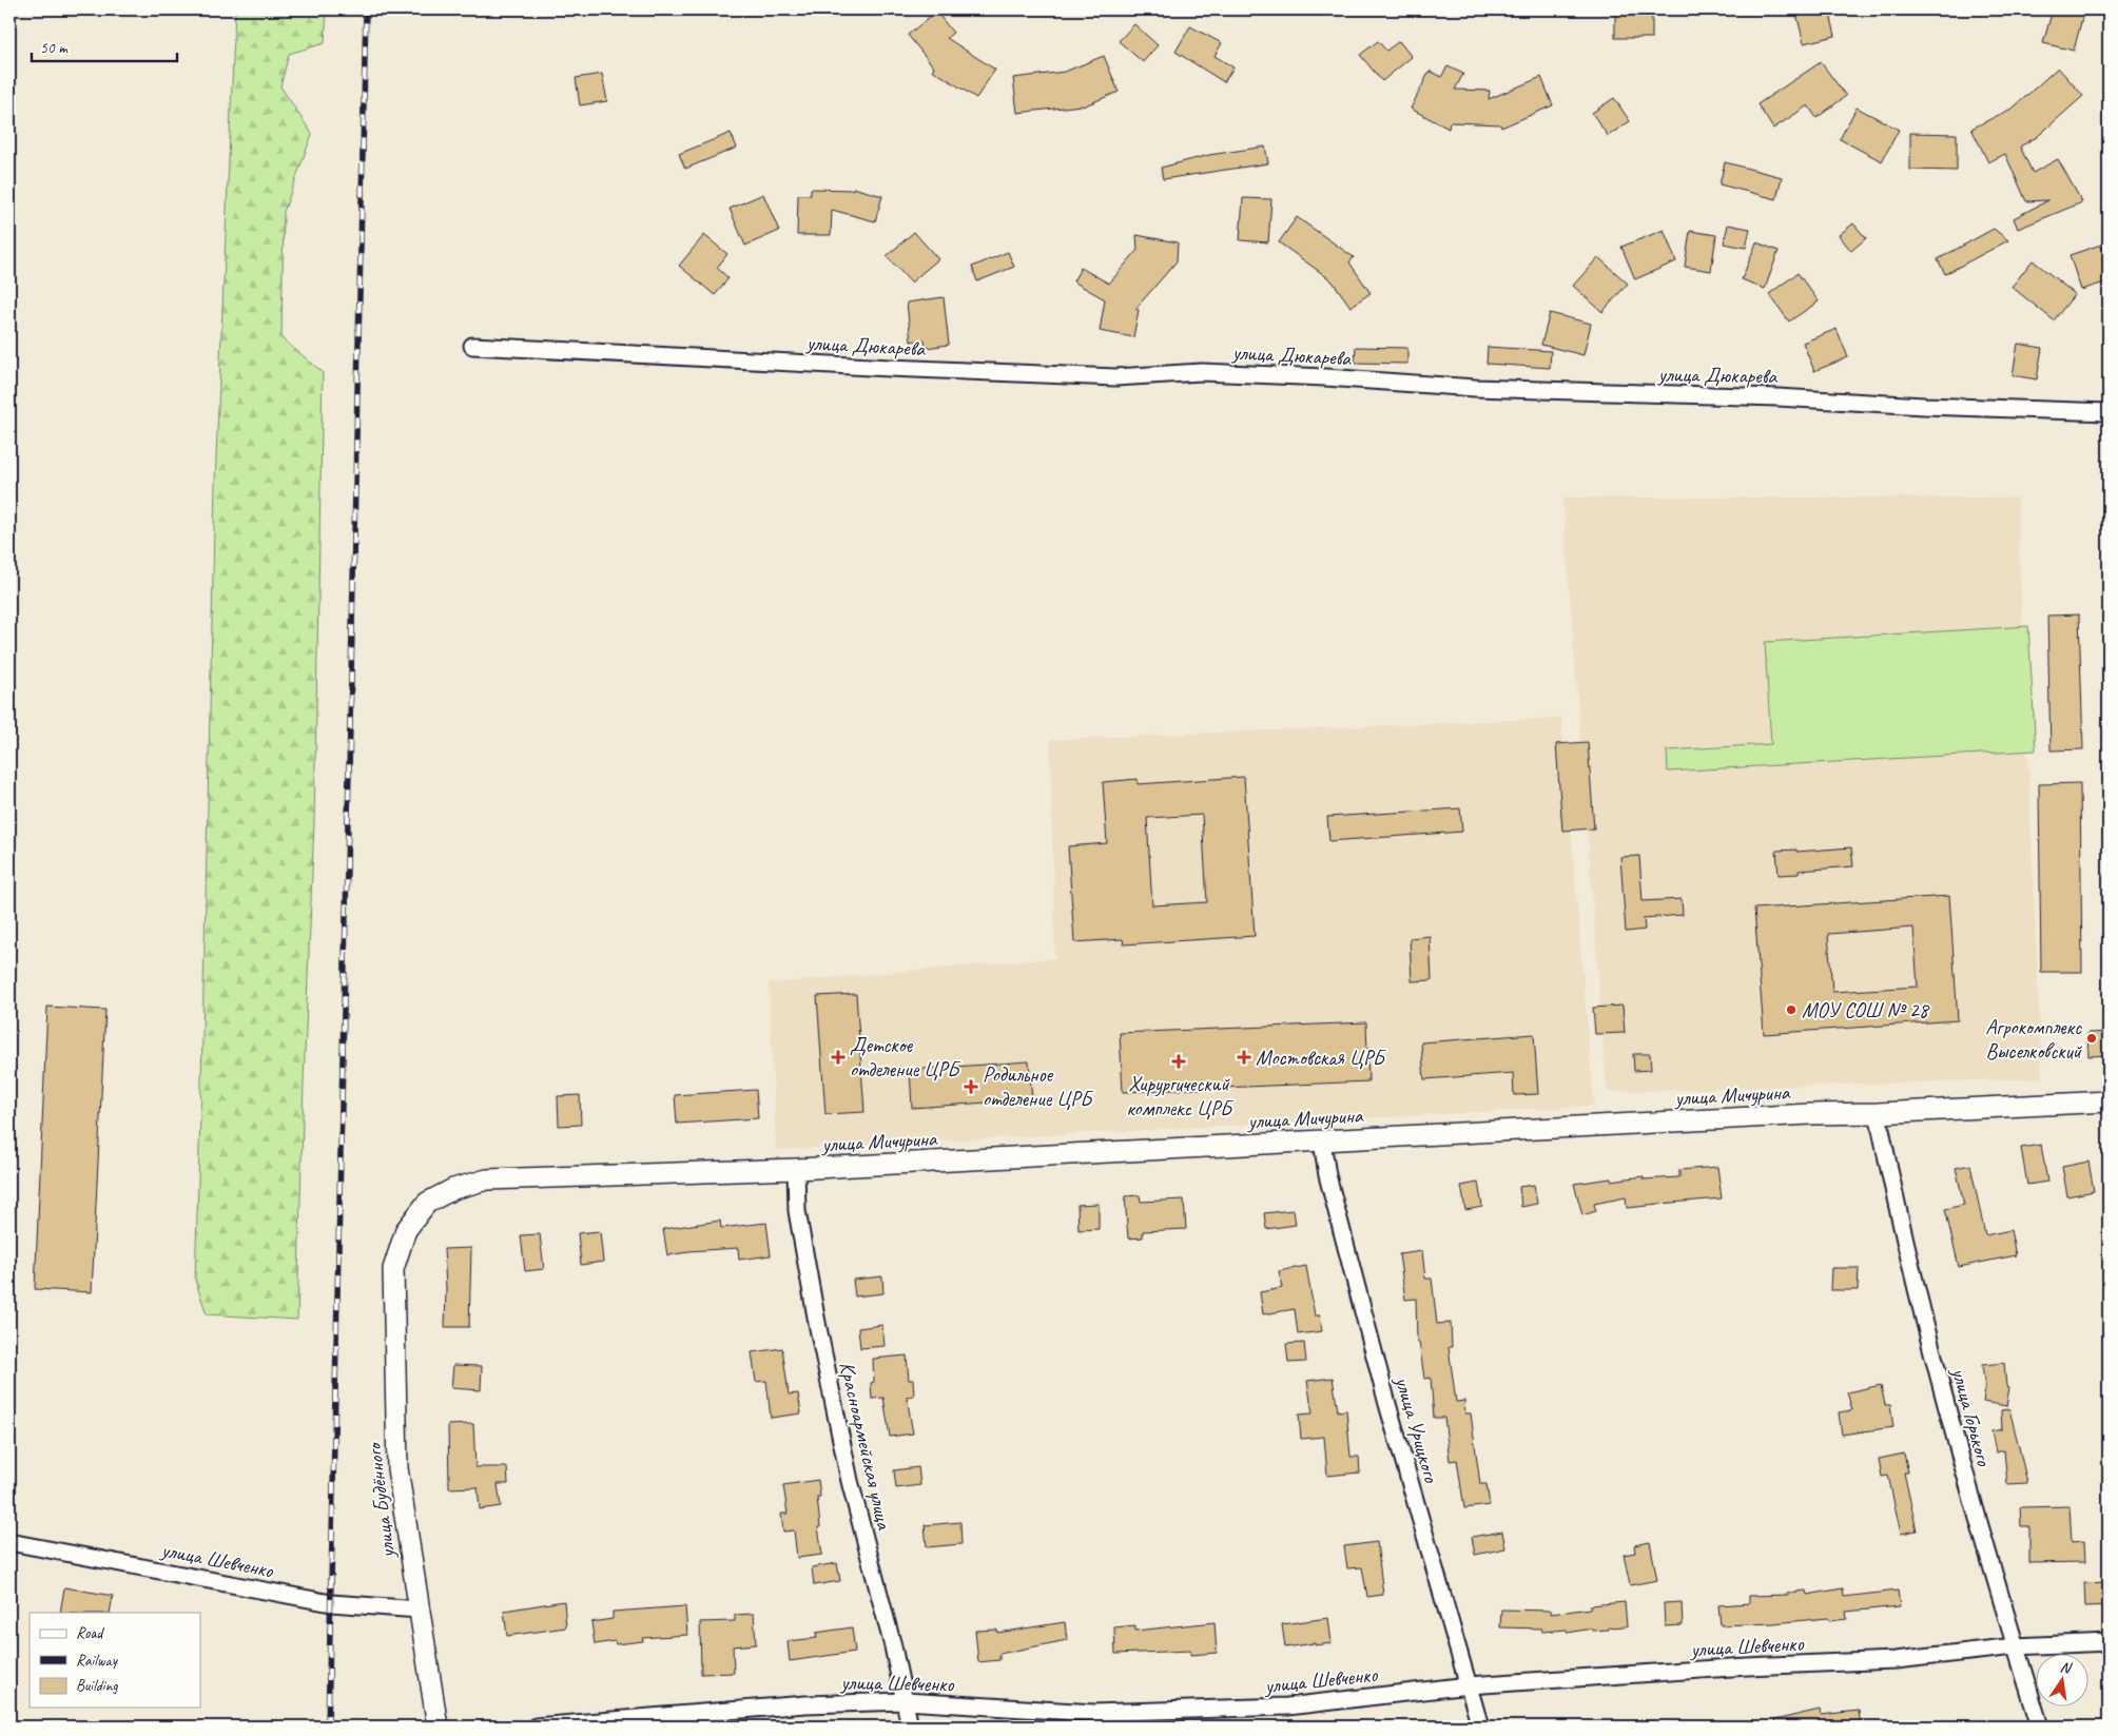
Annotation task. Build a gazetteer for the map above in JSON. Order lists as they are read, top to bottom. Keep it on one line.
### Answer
{"streets":{"street":["улица Дюкарева","улица Мичурина","улица Горького","улица Урицкого","Красноармейская улица","улица Будённого","улица Шевченко"]},"crossings":[["улица Мичурина","улица Горького"],["улица Мичурина","улица Урицкого"],["улица Мичурина","Красноармейская улица"],["улица Мичурина","улица Будённого"],["улица Горького","улица Шевченко"],["улица Урицкого","улица Шевченко"],["Красноармейская улица","улица Шевченко"],["улица Будённого","улица Шевченко"]],"places":{"other":["МОУ СОШ № 28","Агрокомплекс Выселковский"],"health":["Детское отделение ЦРБ","Мостовская ЦРБ","Хирургический комплекс ЦРБ","Родильное отделение ЦРБ"]},"legend":["Road","Railway","Building"],"scale_bar":"50 m","north":"top"}
